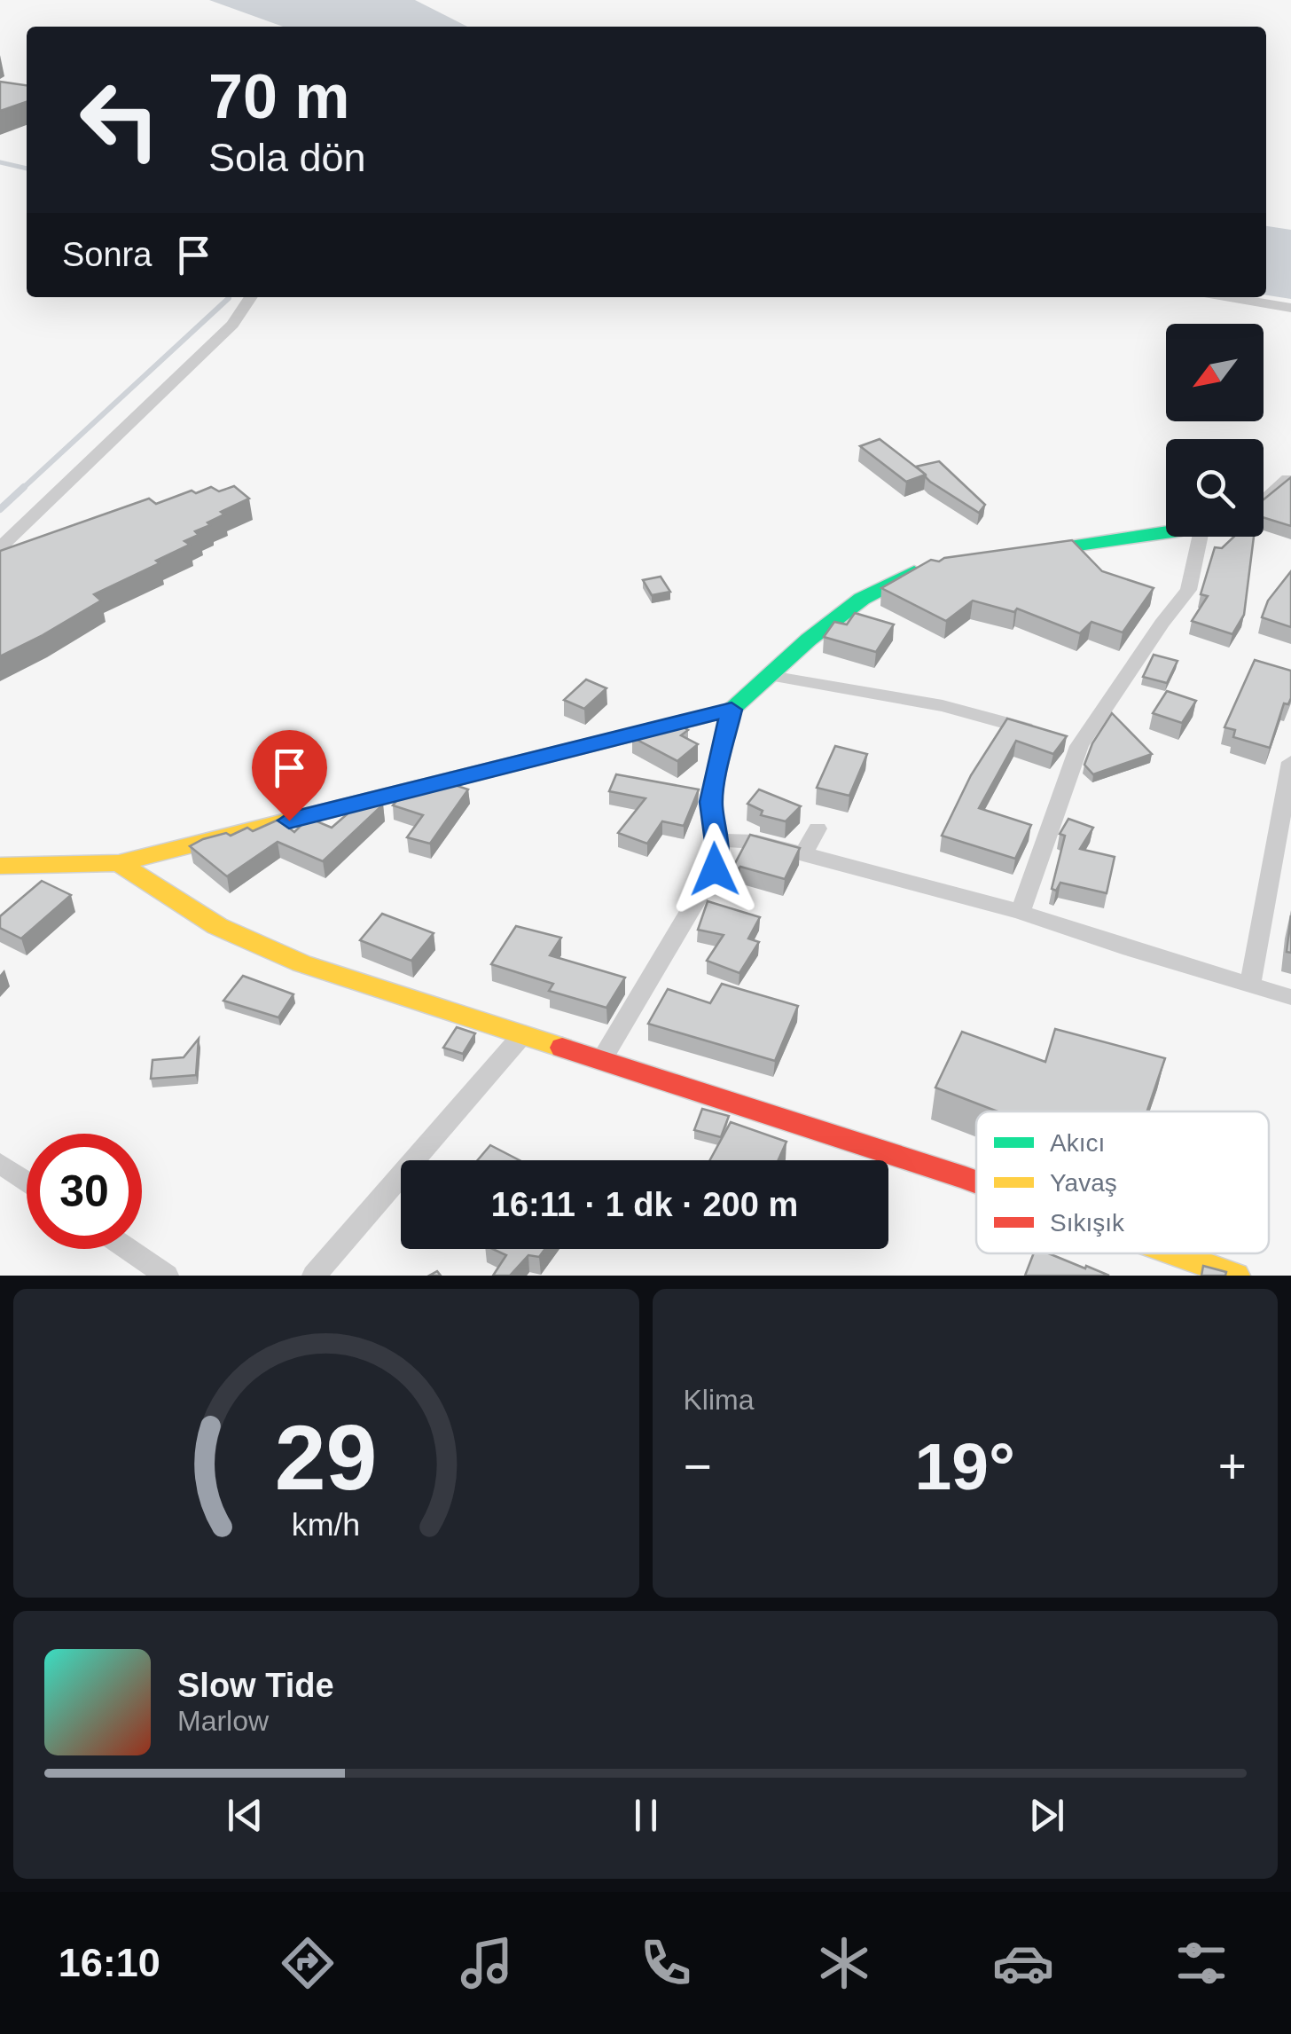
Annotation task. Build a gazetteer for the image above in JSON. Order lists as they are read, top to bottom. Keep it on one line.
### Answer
{"legend":["Akıcı","Yavaş","Sıkışık"],"north":"bottom left","page":{"turn":["70 m","Sola dön"],"then":"Sonra","limit":"30","trip":"16:11 · 1 dk · 200 m","tile":"Klima","heat":["−","19°","+"],"song":["Slow Tide","Marlow"],"tabs":"16:10","gauge":["29","km/h"]}}
